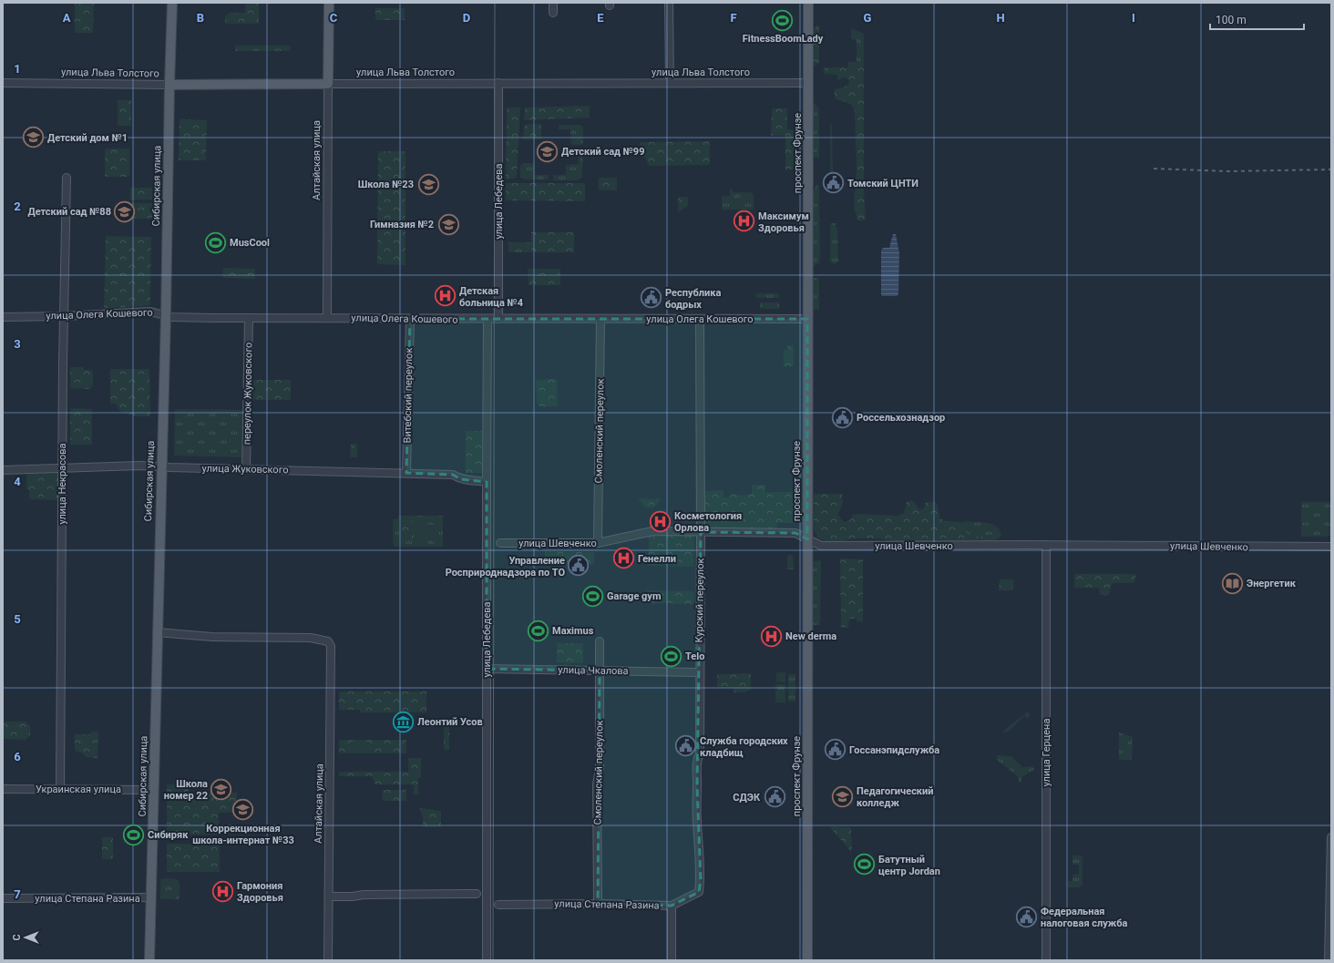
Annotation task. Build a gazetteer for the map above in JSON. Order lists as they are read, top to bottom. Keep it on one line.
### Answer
{"streets":{"main road":["улица Льва Толстого","проспект Фрунзе","Алтайская улица","Сибирская улица"],"street":["улица Лебедева","улица Олега Кошевого","переулок Жуковского","Витебский переулок","Смоленский переулок","улица Жуковского","улица Некрасова","улица Шевченко","Курский переулок","улица Чкалова","улица Герцена","Украинская улица","улица Степана Разина"]},"crossings":[["улица Льва Толстого","проспект Фрунзе"],["улица Льва Толстого","Алтайская улица"],["улица Льва Толстого","Сибирская улица"],["улица Льва Толстого","улица Лебедева"],["проспект Фрунзе","улица Олега Кошевого"],["проспект Фрунзе","улица Шевченко"],["Алтайская улица","Сибирская улица"],["Алтайская улица","улица Олега Кошевого"],["Сибирская улица","улица Олега Кошевого"],["Сибирская улица","улица Жуковского"],["Сибирская улица","Украинская улица"],["Сибирская улица","улица Степана Разина"],["улица Лебедева","улица Олега Кошевого"],["улица Лебедева","улица Жуковского"],["улица Лебедева","улица Чкалова"],["улица Олега Кошевого","переулок Жуковского"],["улица Олега Кошевого","Витебский переулок"],["улица Олега Кошевого","Смоленский переулок"],["улица Олега Кошевого","улица Некрасова"],["улица Олега Кошевого","Курский переулок"],["переулок Жуковского","улица Жуковского"],["Витебский переулок","улица Жуковского"],["Смоленский переулок","улица Шевченко"],["Смоленский переулок","улица Чкалова"],["Смоленский переулок","улица Степана Разина"],["улица Жуковского","улица Некрасова"],["улица Некрасова","Украинская улица"],["улица Шевченко","Курский переулок"],["улица Шевченко","улица Герцена"],["Курский переулок","улица Чкалова"],["Курский переулок","улица Степана Разина"]],"places":{"sports":["FitnessBoomLady","MusCool","Garage gym","Maximus","Telo","Сибиряк","Батутный центр Jordan"],"school or university":["Детский дом №1","Детский сад №99","Школа №23","Детский сад №88","Гимназия №2","Школа номер 22","Педагогический колледж","Коррекционная школа-интернат №33"],"public building":["Томский ЦНТИ","Республика бодрых","Россельхознадзор","Управление Росприроднадзора по ТО","Служба городских кладбищ","Госсанэпидслужба","СДЭК","Федеральная налоговая служба"],"hospital":["Максимум Здоровья","Детская больница №4","Косметология Орлова","Генелли","New derma","Гармония Здоровья"],"library":["Энергетик"],"museum":["Леонтий Усов"]},"scale_bar":"100 m","north":"left","grid":{"columns":["A","B","C","D","E","F","G","H","I"],"rows":["1","2","3","4","5","6","7"]}}
